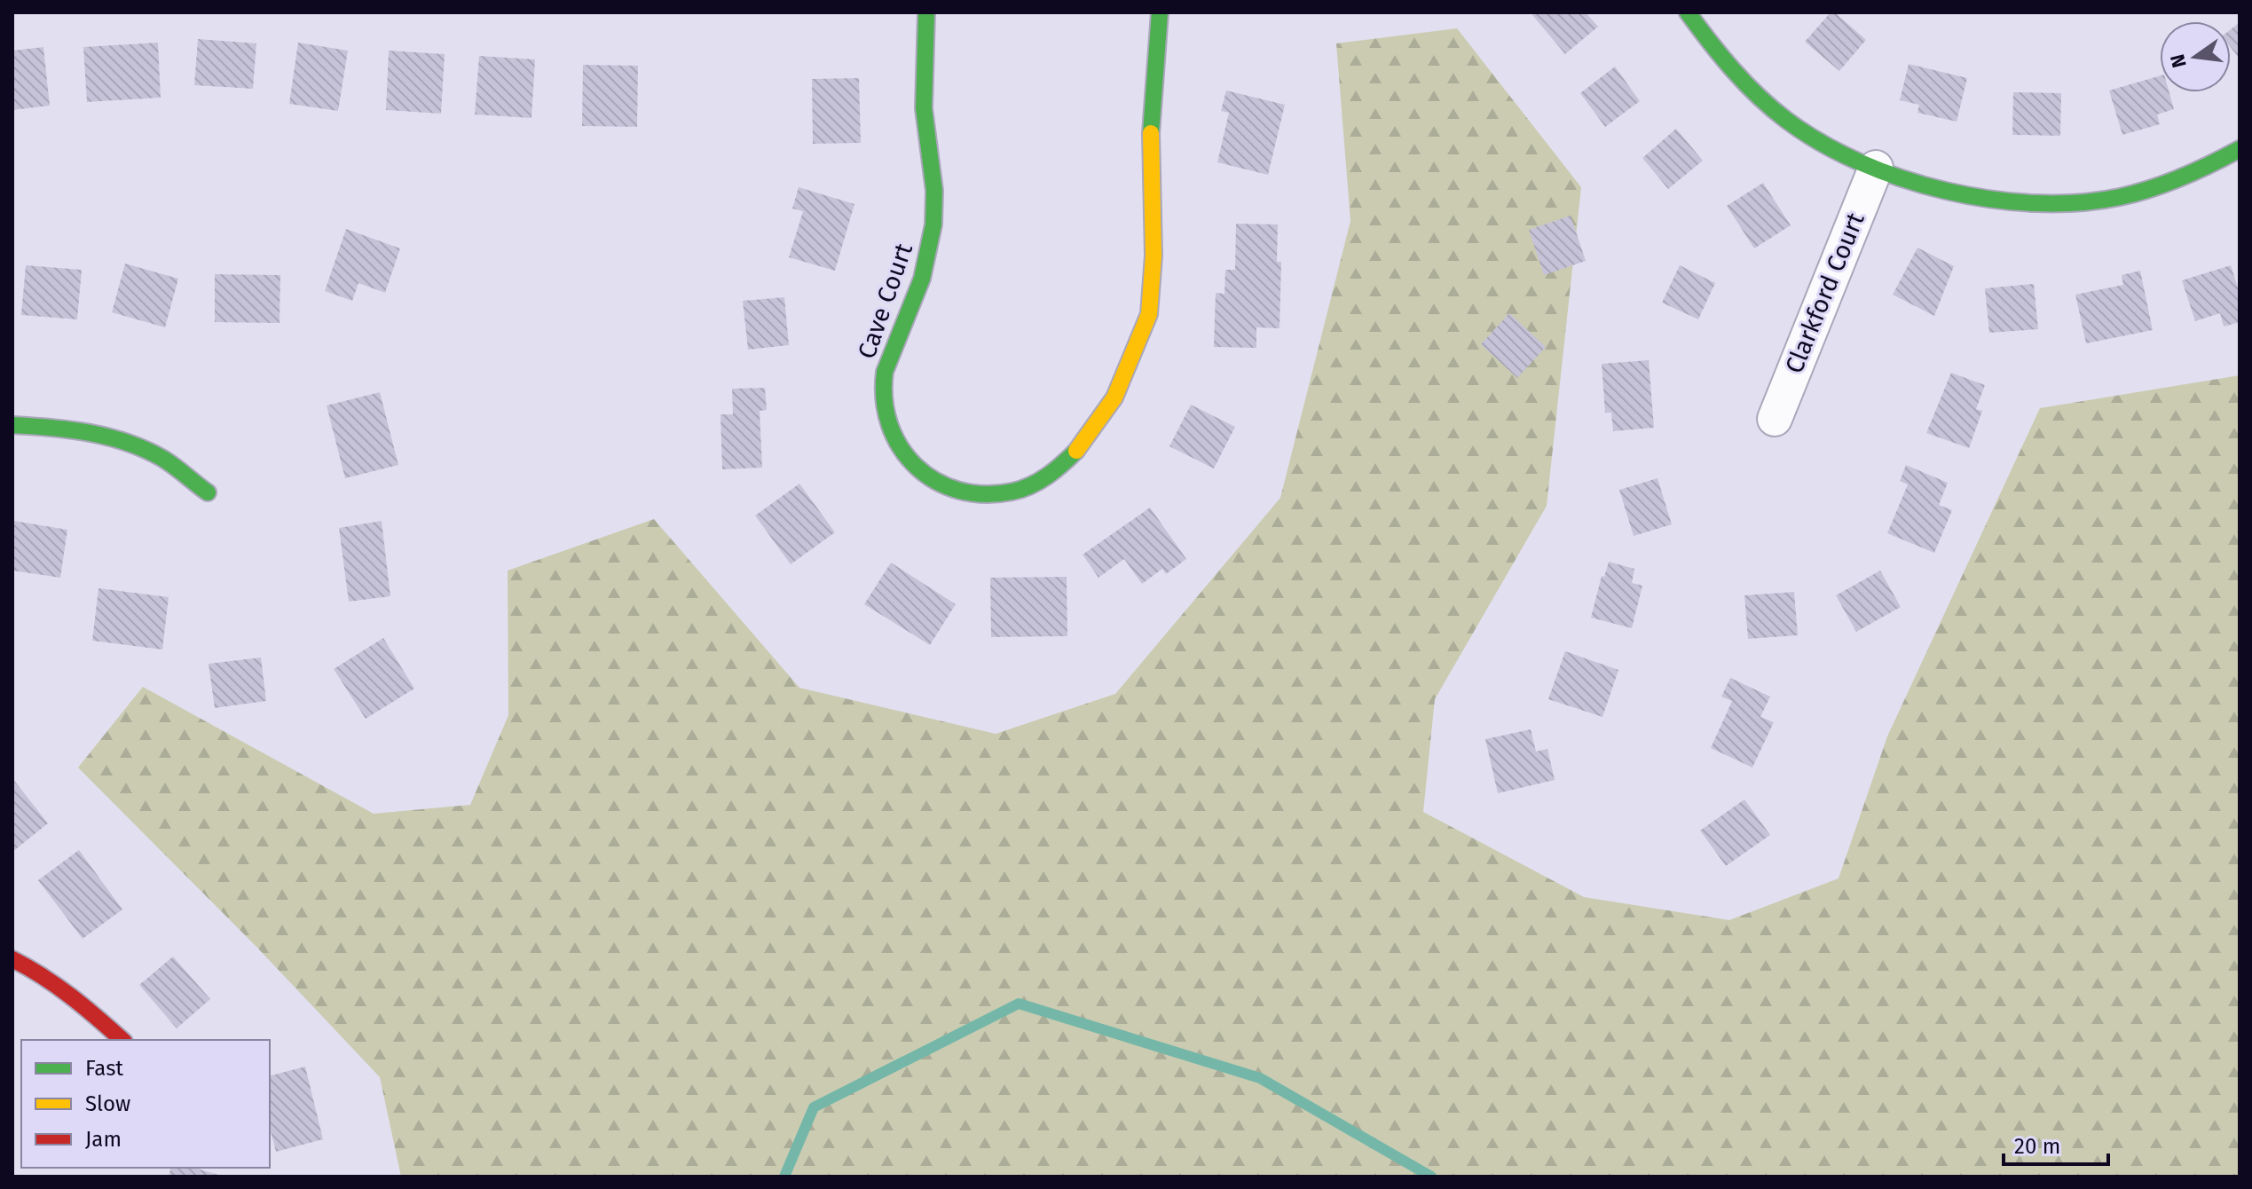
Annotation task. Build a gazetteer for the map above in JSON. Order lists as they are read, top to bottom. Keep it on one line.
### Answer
{"streets":{"street":["Clarkford Court","Cave Court"]},"legend":["Fast","Slow","Jam"],"scale_bar":"20 m","north":"left"}
